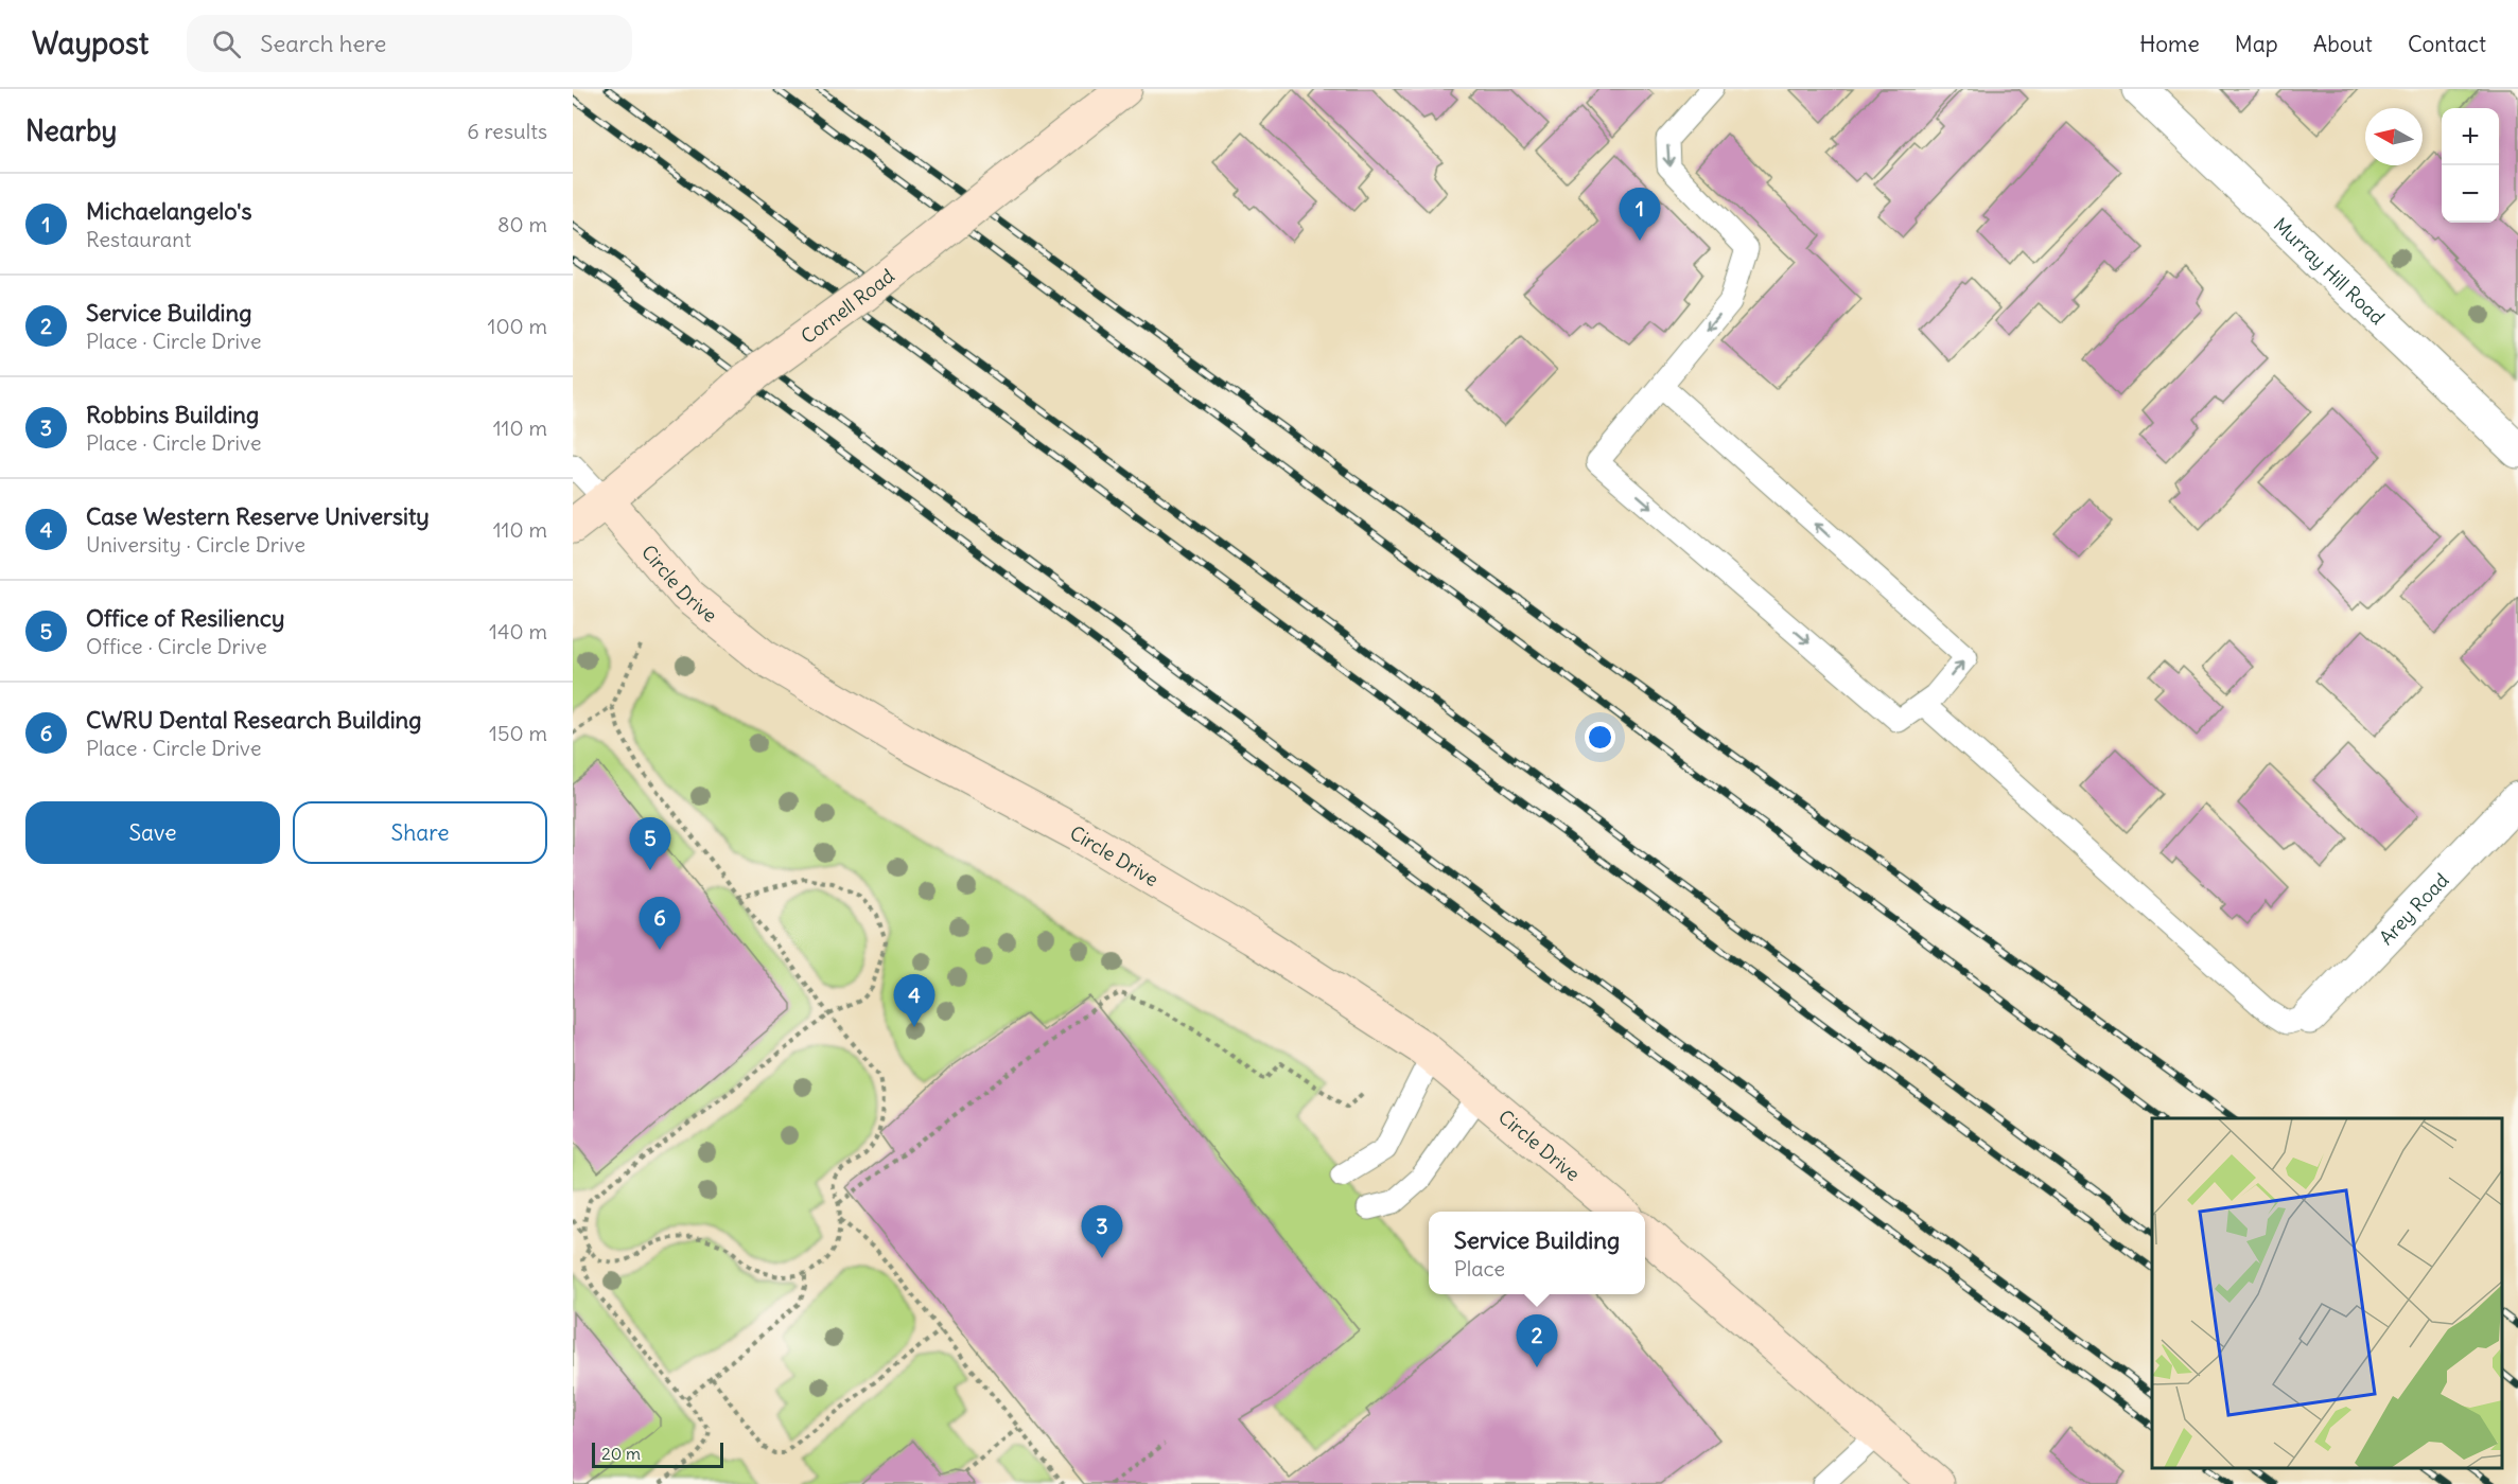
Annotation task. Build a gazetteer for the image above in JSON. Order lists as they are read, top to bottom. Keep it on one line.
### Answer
{"streets":{"street":["Murray Hill Road","Cornell Road","Circle Drive","Arey Road"]},"crossings":[["Cornell Road","Circle Drive"]],"scale_bar":"20 m","north":"left","page":{"header":"Waypost","search":"Search here","nav":["Home","Map","About","Contact"],"heading":["Nearby","6 results"],"map_buttons":["+","−"],"list":[{"mark":"1","name":"Michaelangelo's","note":"Restaurant","value":"80 m"},{"mark":"2","name":"Service Building","note":"Place · Circle Drive","value":"100 m"},{"mark":"3","name":"Robbins Building","note":"Place · Circle Drive","value":"110 m"},{"mark":"4","name":"Case Western Reserve University","note":"University · Circle Drive","value":"110 m"},{"mark":"5","name":"Office of Resiliency","note":"Office · Circle Drive","value":"140 m"},{"mark":"6","name":"CWRU Dental Research Building","note":"Place · Circle Drive","value":"150 m"}],"pins":["1","5","6","4","3","2"],"buttons":["Save","Share"],"popup":["Service Building","Place"],"scale":"20 m"}}
